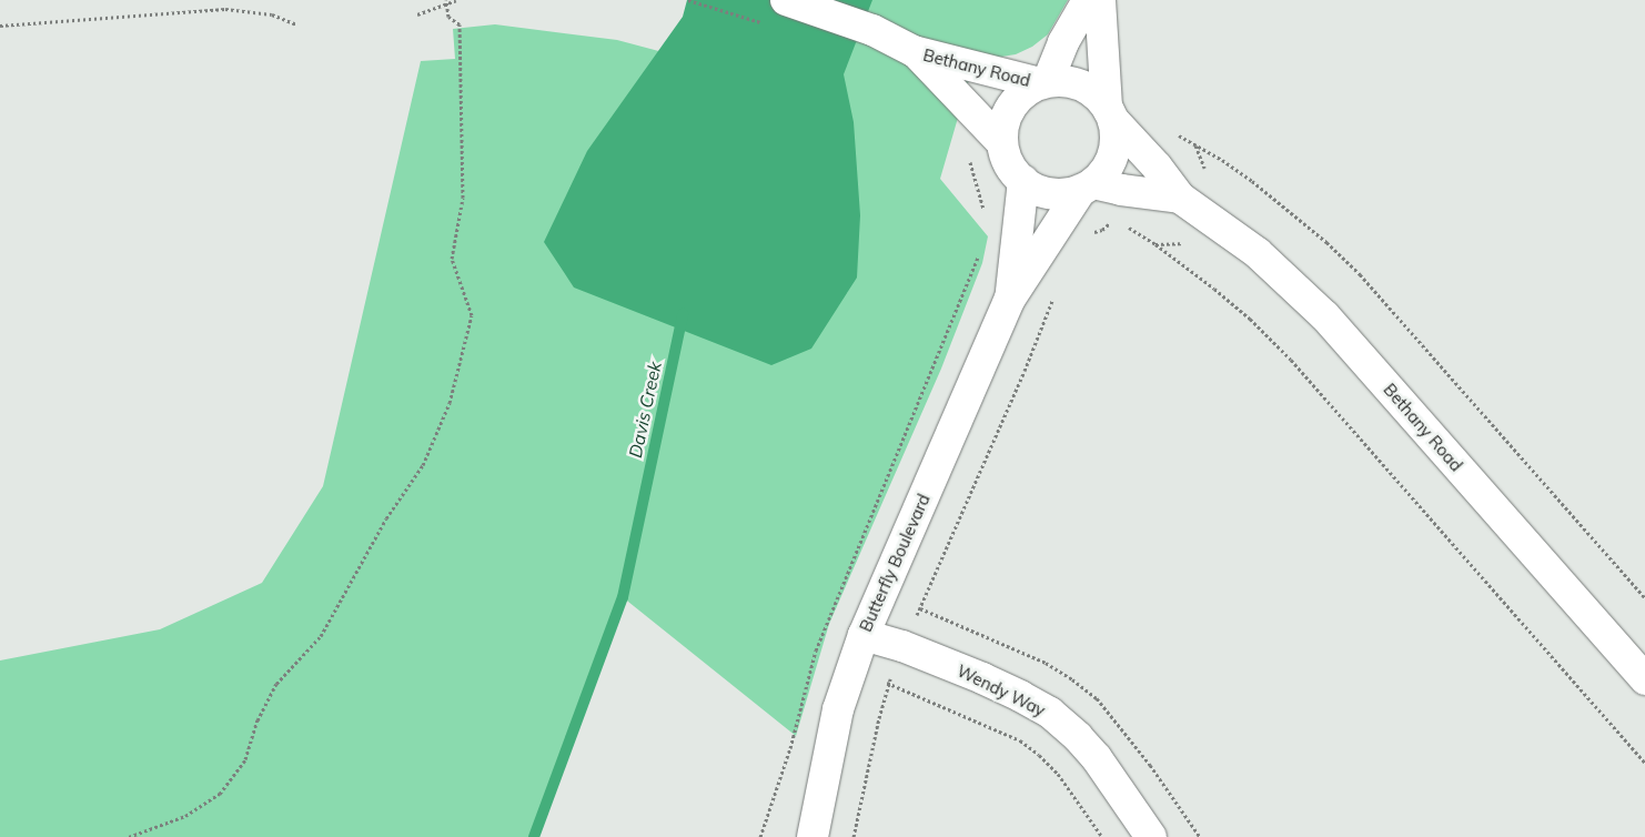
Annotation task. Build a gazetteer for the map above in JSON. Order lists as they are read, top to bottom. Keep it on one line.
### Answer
{"streets":{"street":["Bethany Road","Butterfly Boulevard","Wendy Way"]},"crossings":[["Bethany Road","Butterfly Boulevard"],["Butterfly Boulevard","Wendy Way"]],"water":["Davis Creek"]}
